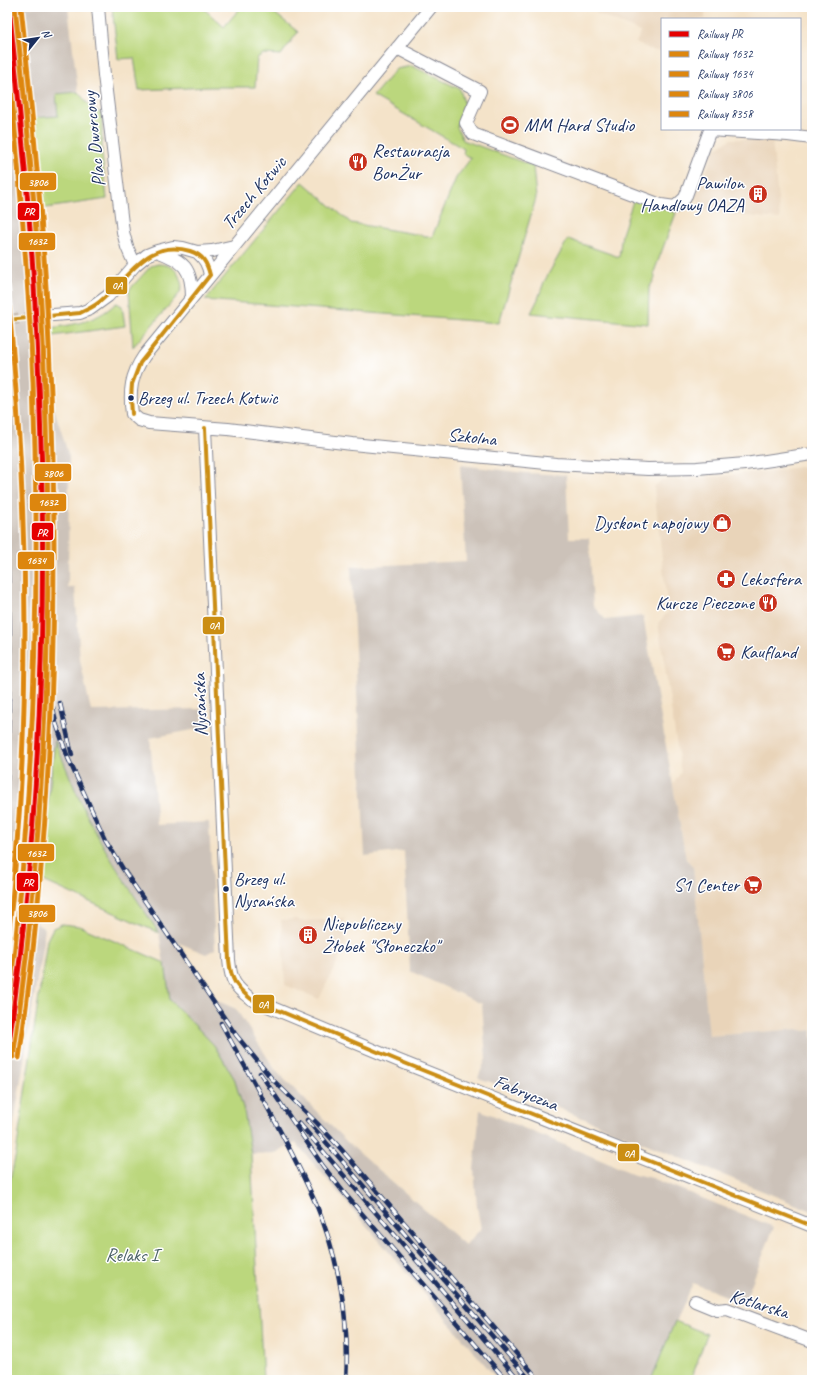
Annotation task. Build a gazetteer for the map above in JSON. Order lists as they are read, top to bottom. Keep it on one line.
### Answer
{"streets":{"street":["Plac Dworcowy","Trzech Kotwic","Szkolna","Nysańska","Fabryczna","Kotlarska"]},"crossings":[["Trzech Kotwic","Szkolna"],["Szkolna","Nysańska"],["Nysańska","Fabryczna"]],"parks":["Relaks I"],"places":{"sports":["MM Hard Studio"],"restaurant":["Restauracja BonŻur","Kurcze Pieczone"],"building":["Pawilon Handlowy OAZA","Niepubliczny Żłobek \"Słoneczko\""],"other":["Brzeg ul. Trzech Kotwic","Brzeg ul. Nysańska"],"shop":["Dyskont napojowy"],"pharmacy":["Lekosfera"],"supermarket":["Kaufland","S1 Center"]},"lines":["rail line PR","rail line 1632","rail line 3806","rail line 1634","transit line 0A","rail line 8358"],"legend":["Railway PR","Railway 1632","Railway 1634","Railway 3806","Railway 8358"],"north":"top right"}
